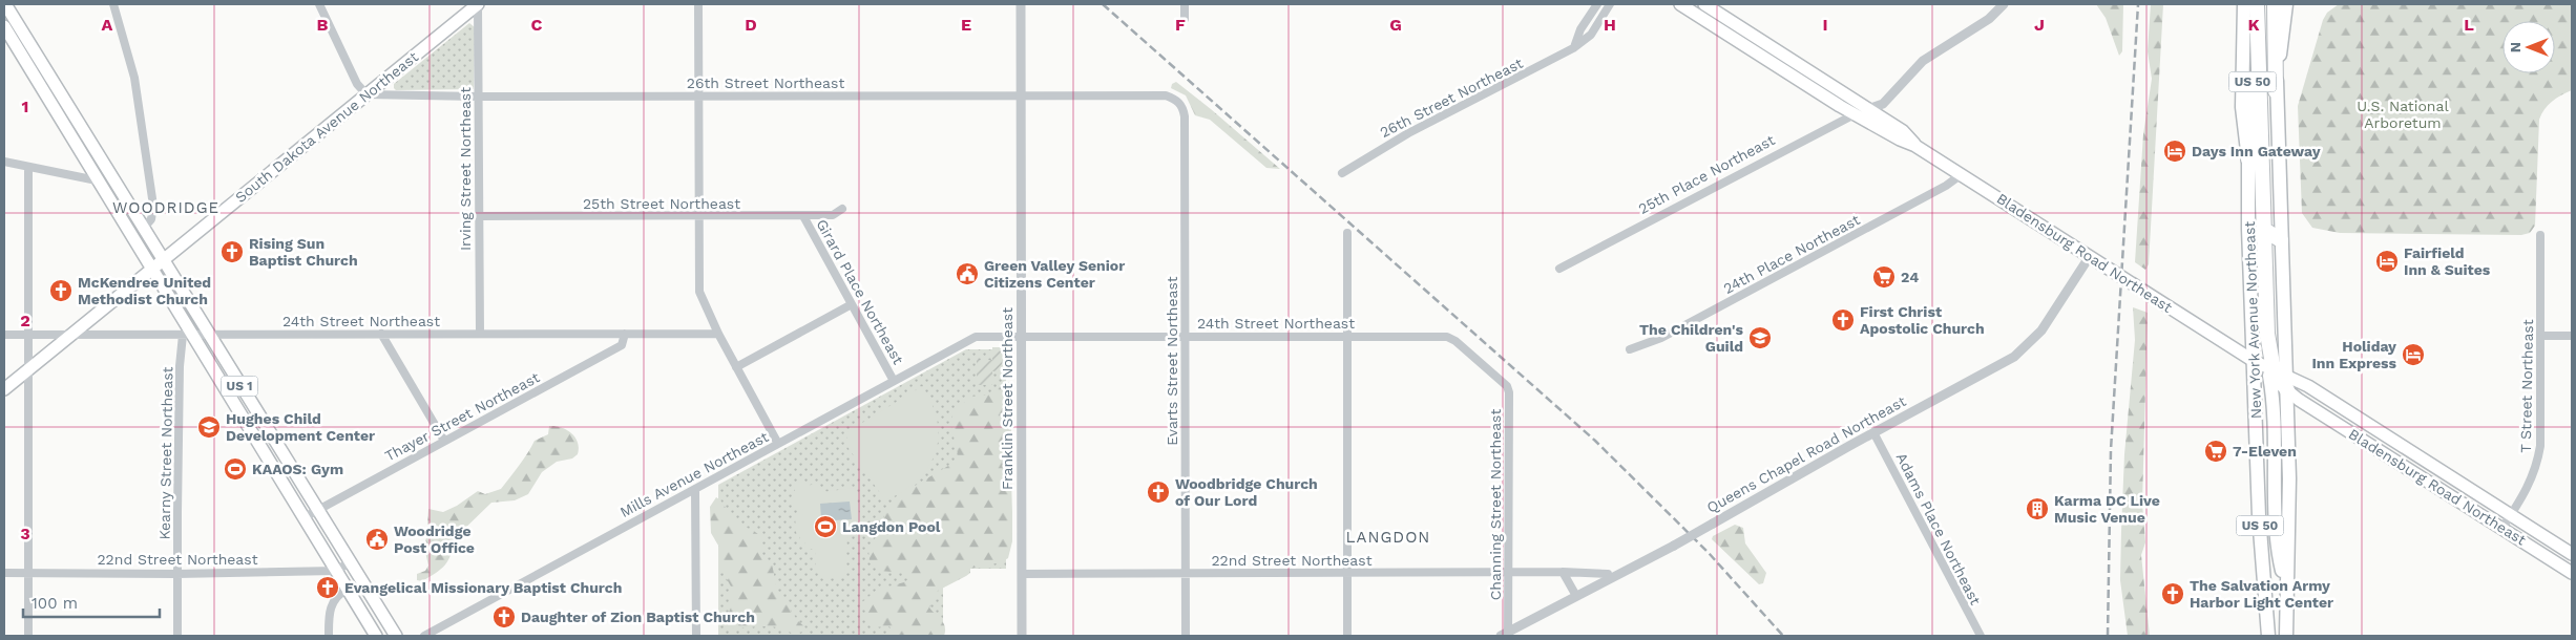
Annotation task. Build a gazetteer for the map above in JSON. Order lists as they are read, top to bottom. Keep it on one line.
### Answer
{"streets":{"highway":["US 50","New York Avenue Northeast"],"main road":["South Dakota Avenue Northeast","Bladensburg Road Northeast","US 1"],"street":["26th Street Northeast","Irving Street Northeast","25th Place Northeast","25th Street Northeast","24th Place Northeast","Girard Place Northeast","24th Street Northeast","Evarts Street Northeast","T Street Northeast","Franklin Street Northeast","Thayer Street Northeast","Kearny Street Northeast","Queens Chapel Road Northeast","Mills Avenue Northeast","Channing Street Northeast","Adams Place Northeast","22nd Street Northeast"]},"crossings":[["US 50","Bladensburg Road Northeast"],["26th Street Northeast","South Dakota Avenue Northeast"],["26th Street Northeast","Irving Street Northeast"],["26th Street Northeast","Evarts Street Northeast"],["26th Street Northeast","Franklin Street Northeast"],["South Dakota Avenue Northeast","Irving Street Northeast"],["South Dakota Avenue Northeast","24th Street Northeast"],["South Dakota Avenue Northeast","US 1"],["Irving Street Northeast","25th Street Northeast"],["Irving Street Northeast","24th Street Northeast"],["25th Place Northeast","Bladensburg Road Northeast"],["25th Street Northeast","Girard Place Northeast"],["Bladensburg Road Northeast","24th Place Northeast"],["Bladensburg Road Northeast","New York Avenue Northeast"],["Bladensburg Road Northeast","T Street Northeast"],["Bladensburg Road Northeast","Queens Chapel Road Northeast"],["Girard Place Northeast","Mills Avenue Northeast"],["24th Street Northeast","Evarts Street Northeast"],["24th Street Northeast","US 1"],["24th Street Northeast","Franklin Street Northeast"],["24th Street Northeast","Thayer Street Northeast"],["24th Street Northeast","Kearny Street Northeast"],["24th Street Northeast","Mills Avenue Northeast"],["24th Street Northeast","Channing Street Northeast"],["Evarts Street Northeast","22nd Street Northeast"],["US 1","Thayer Street Northeast"],["US 1","Kearny Street Northeast"],["US 1","22nd Street Northeast"],["Franklin Street Northeast","22nd Street Northeast"],["Kearny Street Northeast","22nd Street Northeast"],["Queens Chapel Road Northeast","Channing Street Northeast"],["Queens Chapel Road Northeast","Adams Place Northeast"],["Channing Street Northeast","22nd Street Northeast"]],"districts":["WOODRIDGE","LANGDON"],"parks":["U.S. National Arboretum"],"places":{"hotel":["Days Inn Gateway","Fairfield Inn & Suites","Holiday Inn Express"],"church":["Rising Sun Baptist Church","McKendree United Methodist Church","First Christ Apostolic Church","Woodbridge Church of Our Lord","Evangelical Missionary Baptist Church","The Salvation Army Harbor Light Center","Daughter of Zion Baptist Church"],"public building":["Green Valley Senior Citizens Center","Woodridge Post Office"],"supermarket":["24","7-Eleven"],"school or university":["The Children's Guild","Hughes Child Development Center"],"sports":["KAAOS: Gym","Langdon Pool"],"building":["Karma DC Live Music Venue"]},"scale_bar":"100 m","north":"left","grid":{"columns":["A","B","C","D","E","F","G","H","I","J","K","L"],"rows":["1","2","3"]}}
